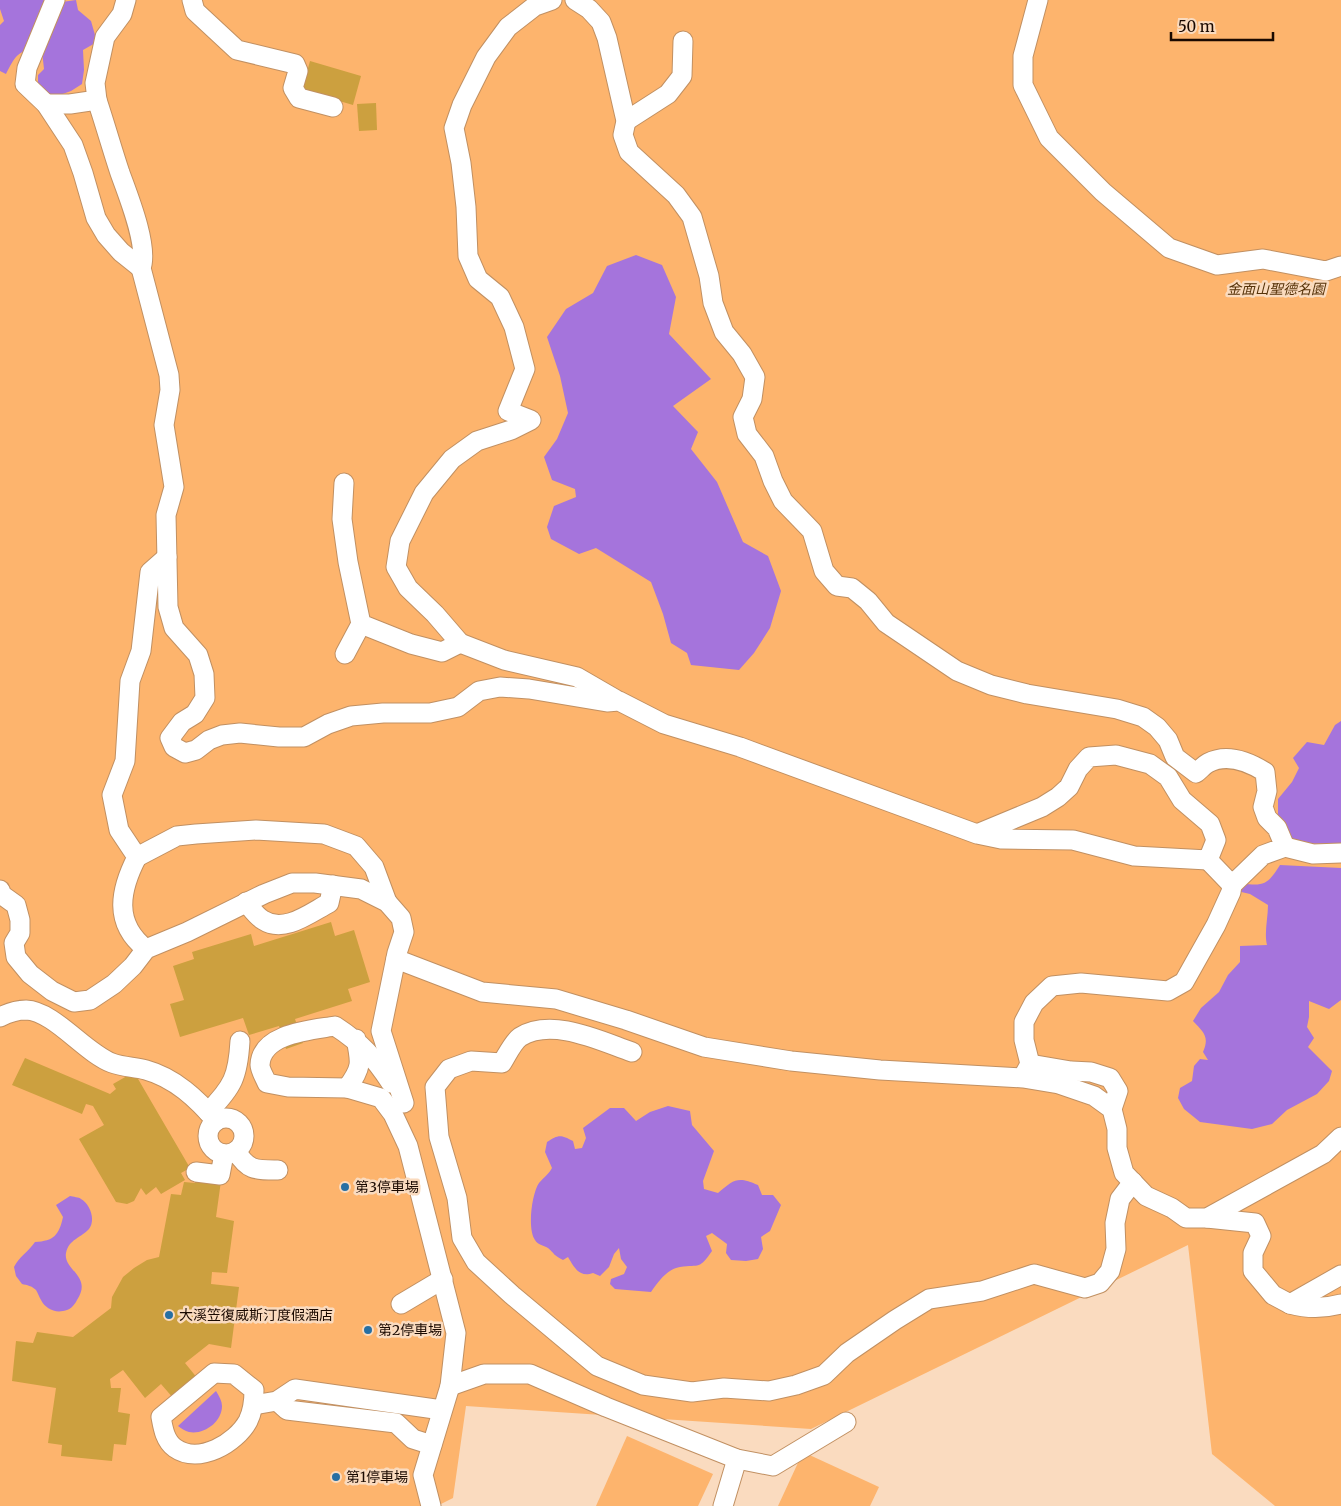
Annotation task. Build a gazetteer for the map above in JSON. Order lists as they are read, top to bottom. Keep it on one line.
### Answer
{"parks":["金面山聖德名園"],"places":["第3停車場","大溪笠復威斯汀度假酒店","第2停車場","第1停車場"],"scale_bar":"50 m"}
